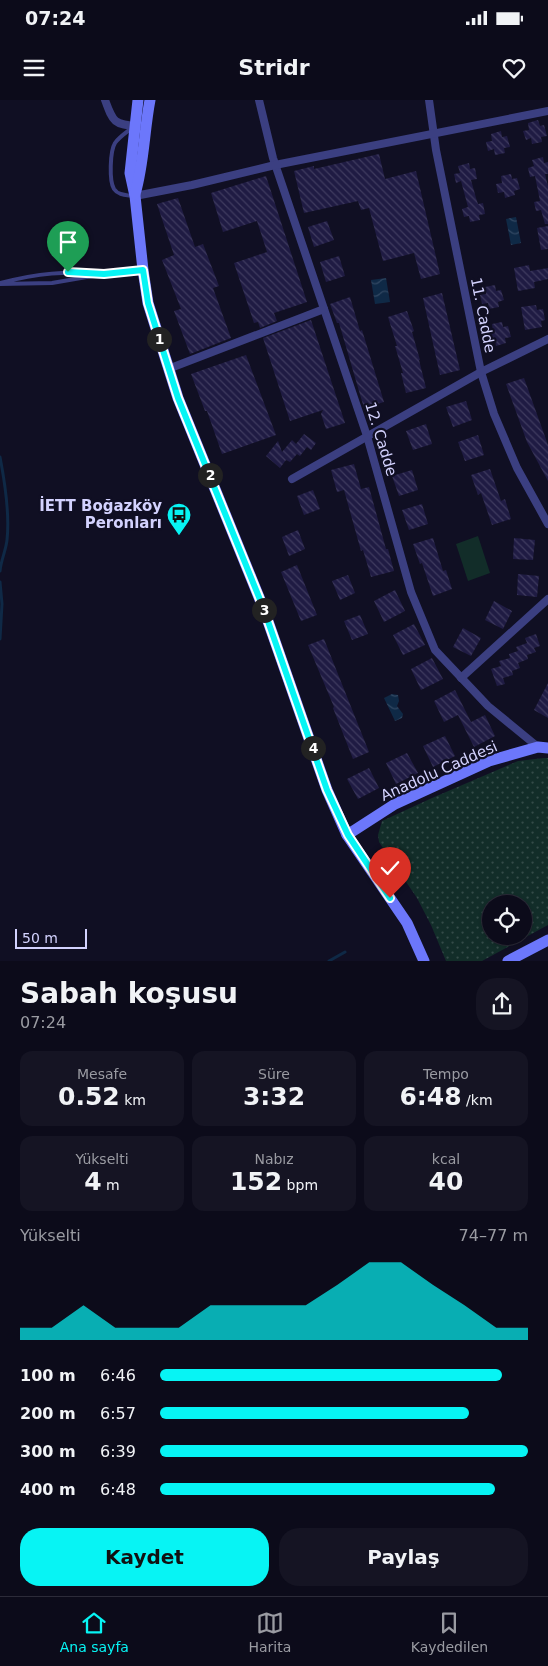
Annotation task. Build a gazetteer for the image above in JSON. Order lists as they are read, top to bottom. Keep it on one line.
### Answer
{"streets":{"street":["11. Cadde","12. Cadde","Anadolu Caddesi"]},"crossings":[["12. Cadde","Anadolu Caddesi"]],"places":{"bus stop":["İETT Boğazköy Peronları"]},"scale_bar":"50 m","page":{"status":"07:24","header":"Stridr","pins":["1","2","3","4"],"scale":"50 m","heading":["Sabah koşusu","07:24"],"stats":[["Mesafe","0.52 km"],["Süre","3:32"],["Tempo","6:48 /km"],["Yükselti","4 m"],["Nabız","152 bpm"],["kcal","40"]],"chart":["Yükselti","74–77 m"],"list":[{"name":"100 m","note":"6:46"},{"name":"200 m","note":"6:57"},{"name":"300 m","note":"6:39"},{"name":"400 m","note":"6:48"}],"buttons":["Kaydet","Paylaş"],"tabs":["Ana sayfa","Harita","Kaydedilen"]}}
